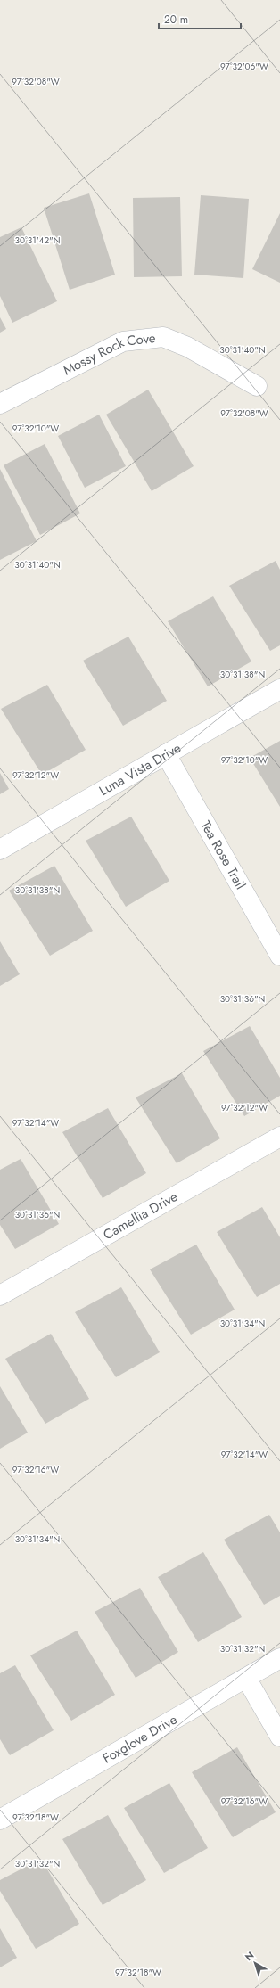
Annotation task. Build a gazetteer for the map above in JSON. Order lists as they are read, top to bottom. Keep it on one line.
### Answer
{"streets":{"street":["Mossy Rock Cove","Luna Vista Drive","Tea Rose Trail","Camellia Drive","Foxglove Drive"]},"crossings":[["Luna Vista Drive","Tea Rose Trail"]],"scale_bar":"20 m","north":"top left","coordinates":["97°32'06\"W","97°32'08\"W","30°31'42\"N","30°31'40\"N","97°32'10\"W","30°31'38\"N","97°32'12\"W","30°31'36\"N","97°32'14\"W","30°31'34\"N","97°32'16\"W","30°31'32\"N","97°32'18\"W"]}
